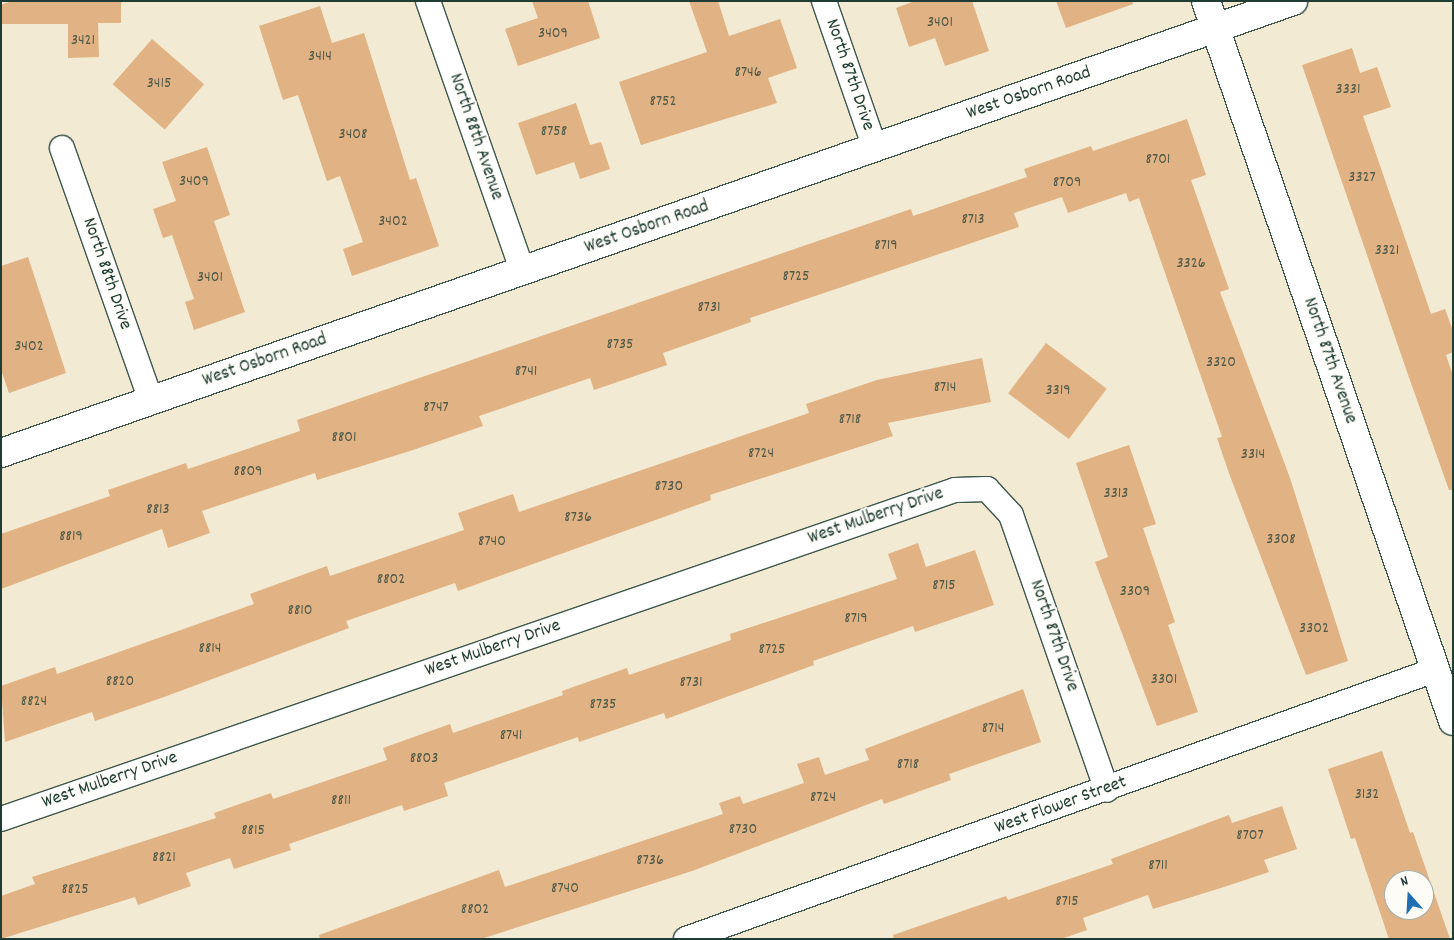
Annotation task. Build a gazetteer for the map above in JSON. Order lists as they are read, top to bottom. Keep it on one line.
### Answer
{"streets":{"street":["North 87th Drive","West Osborn Road","North 88th Avenue","North 88th Drive","North 87th Avenue","West Mulberry Drive","West Flower Street"]},"crossings":[["North 87th Drive","West Osborn Road"],["North 87th Drive","West Mulberry Drive"],["North 87th Drive","West Flower Street"],["West Osborn Road","North 88th Avenue"],["West Osborn Road","North 88th Drive"],["West Osborn Road","North 87th Avenue"],["North 87th Avenue","West Flower Street"]],"house_numbers":["3401","3409","3421","3414","8746","3415","3331","8752","8758","3408","8701","3327","3409","8709","8713","3402","8719","3321","3326","8725","3401","8731","8735","3402","3320","8741","8714","3319","8747","8718","8801","8724","3314","8809","8730","3313","8813","8736","8819","3308","8740","8802","8715","3309","8810","8719","3302","8814","8725","3301","8820","8731","8824","8735","8714","8741","8803","8718","3132","8724","8811","8730","8815","8707","8821","8736","8711","8740","8825","8715","8802"],"north":"top"}
